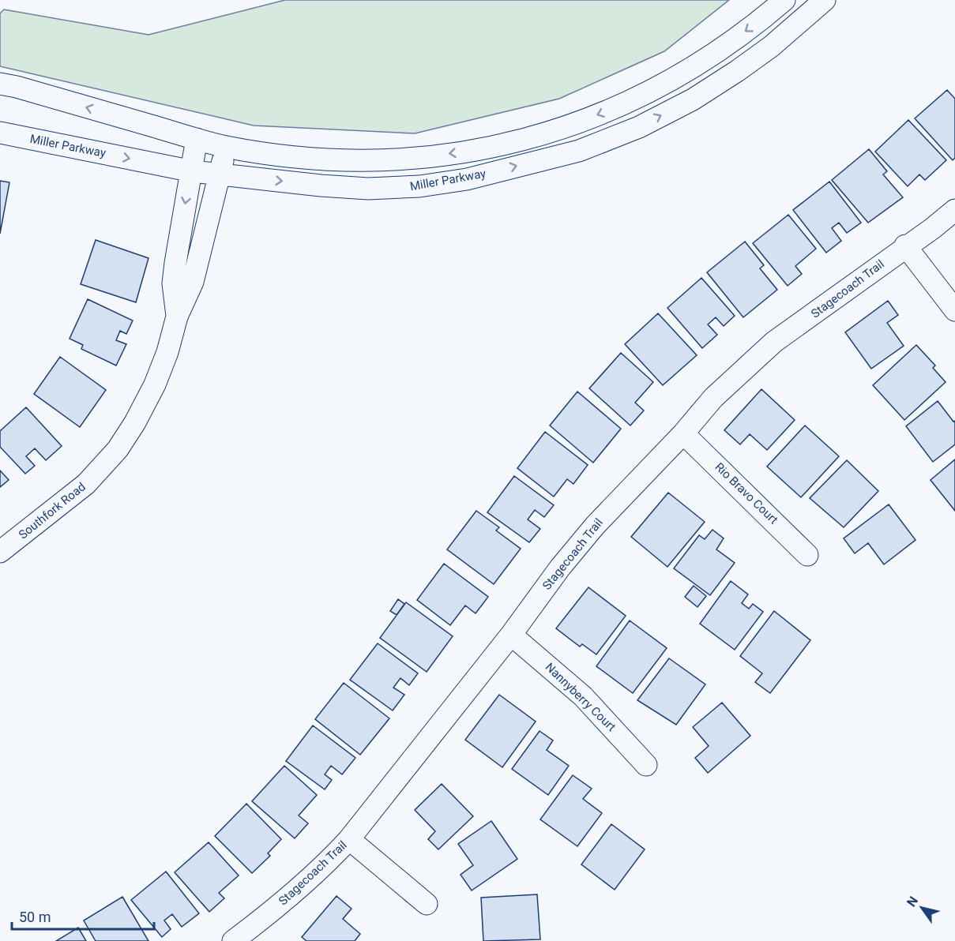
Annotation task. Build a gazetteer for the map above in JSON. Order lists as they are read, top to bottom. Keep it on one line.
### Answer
{"streets":{"street":["Miller Parkway","Stagecoach Trail","Rio Bravo Court","Southfork Road","Nannyberry Court"]},"crossings":[["Miller Parkway","Southfork Road"],["Stagecoach Trail","Rio Bravo Court"],["Stagecoach Trail","Nannyberry Court"]],"scale_bar":"50 m","north":"top left"}
